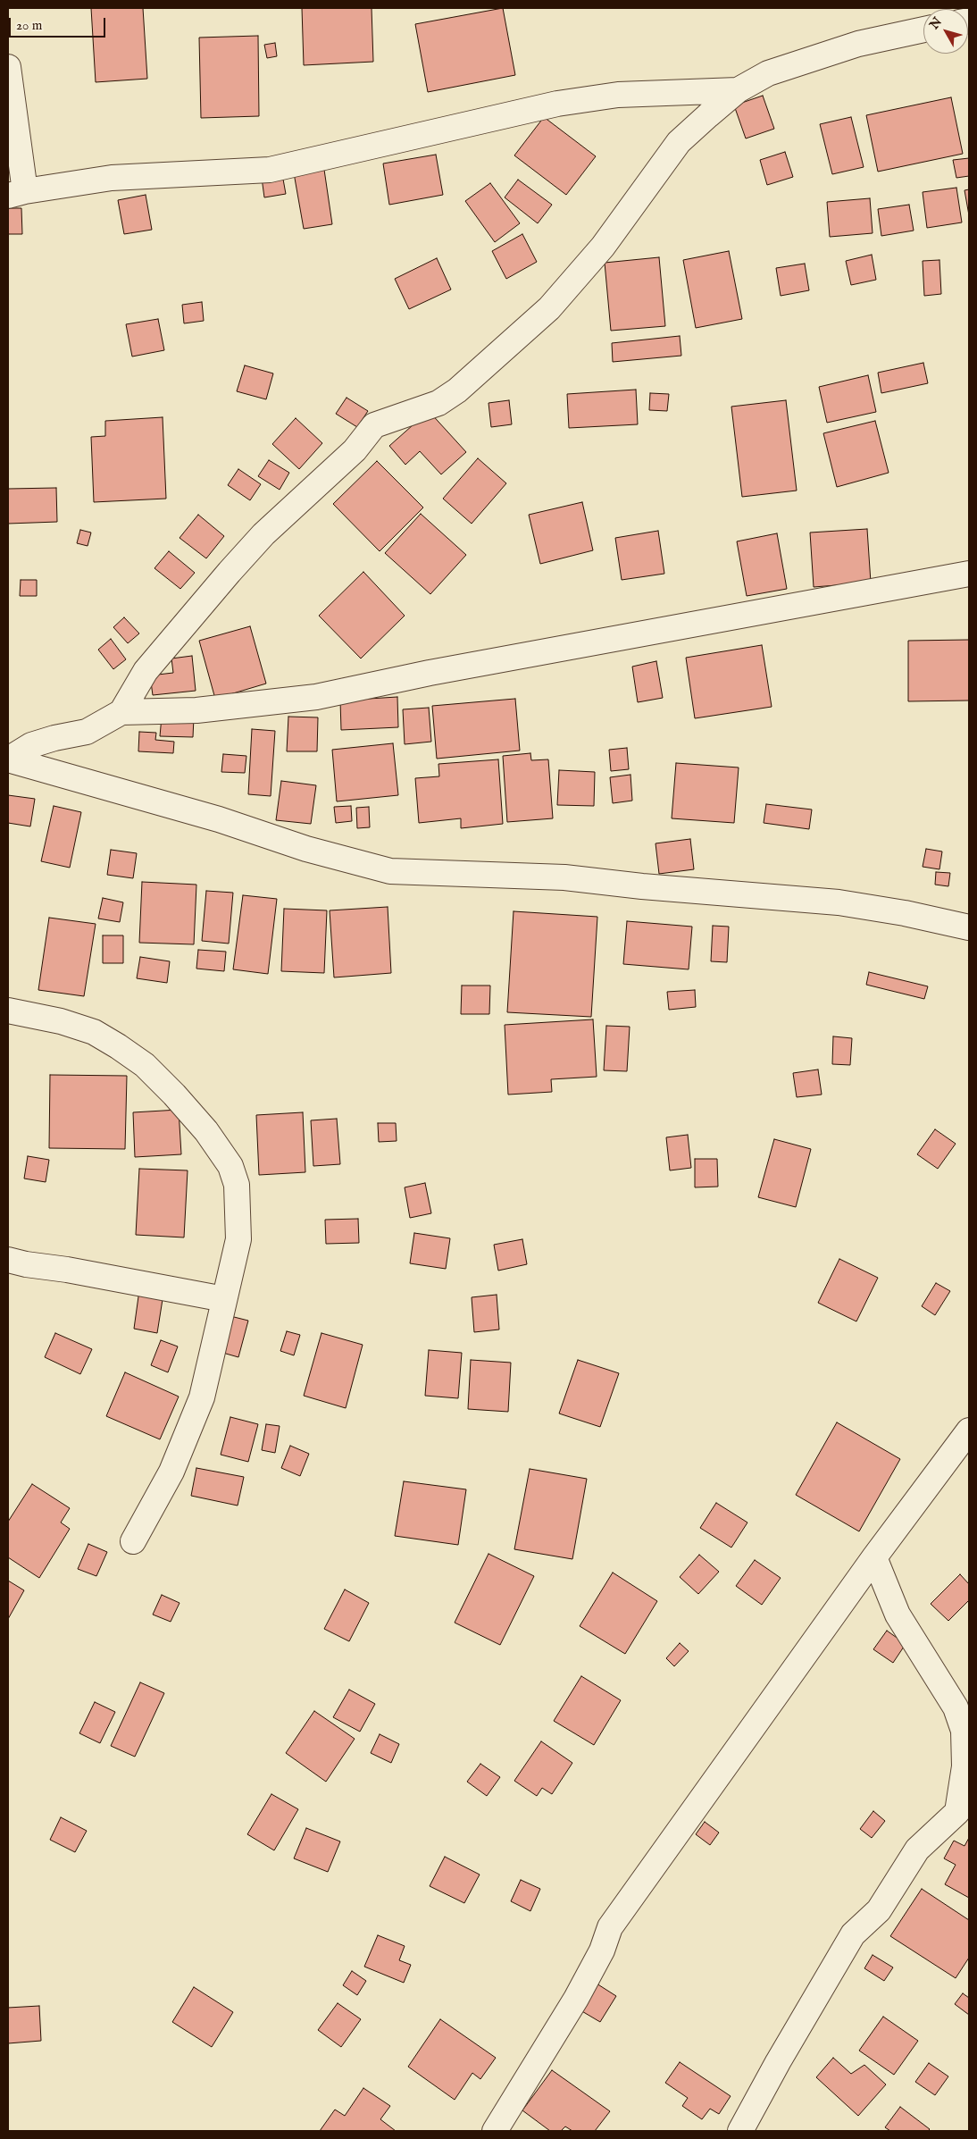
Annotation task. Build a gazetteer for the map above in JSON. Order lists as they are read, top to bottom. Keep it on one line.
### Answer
{"scale_bar":"20 m","north":"top left"}
